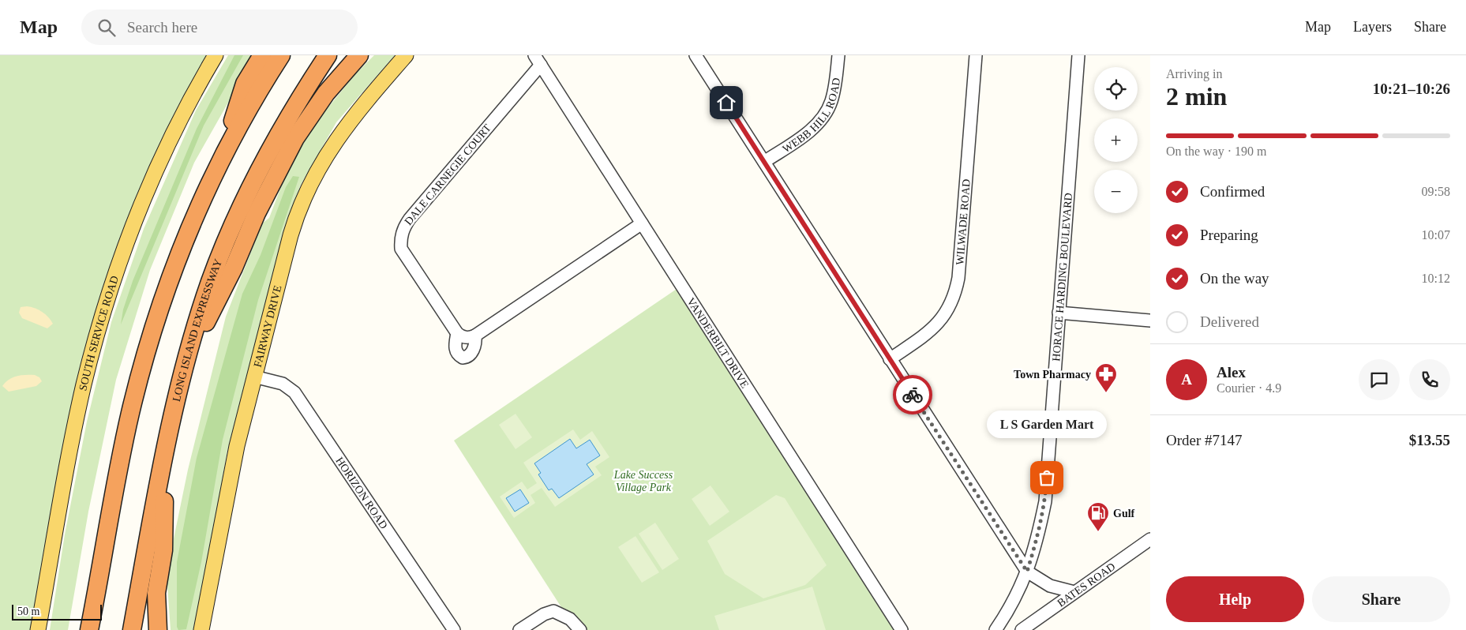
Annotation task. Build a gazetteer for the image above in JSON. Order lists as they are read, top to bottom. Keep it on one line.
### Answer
{"streets":{"highway":["LONG ISLAND EXPRESSWAY"],"main road":["FAIRWAY DRIVE","SOUTH SERVICE ROAD"],"street":["WEBB HILL ROAD","DALE CARNEGIE COURT","WILWADE ROAD","HORACE HARDING BOULEVARD","VANDERBILT DRIVE","HORIZON ROAD","BATES ROAD"]},"crossings":[["DALE CARNEGIE COURT","VANDERBILT DRIVE"],["FAIRWAY DRIVE","HORIZON ROAD"]],"parks":["Lake Success Village Park"],"places":{"pharmacy":["Town Pharmacy"],"other":["L S Garden Mart"],"fuel station":["Gulf"]},"scale_bar":"50 m","page":{"header":"Map","search":"Search here","nav":["Map","Layers","Share"],"heading":["2 min","Arriving in","10:21–10:26"],"panel":["Alex","Courier · 4.9","Order #7147","$13.55"],"map_buttons":["+","−"],"bar":"On the way · 190 m","list":[["Confirmed","09:58"],["Preparing","10:07"],["On the way","10:12"],"Delivered"],"round":"A","bubble":"L S Garden Mart","buttons":["Help","Share"],"scale":"50 m"}}
